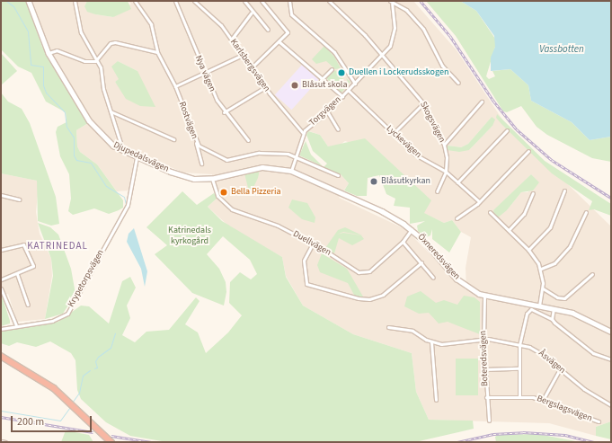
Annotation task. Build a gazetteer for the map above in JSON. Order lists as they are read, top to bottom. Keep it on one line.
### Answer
{"streets":{"street":["Karlsbergsvägen","Nya vägen","Torgvägen","Rostvägen","Skogsvägen","Lyckevägen","Djupedalsvägen","Duellvägen","Öxneredsvägen","Krypetorpsvägen","Boteredsvägen","Åsvägen","Bergslagsvägen"]},"crossings":[["Karlsbergsvägen","Torgvägen"],["Torgvägen","Rostvägen"],["Torgvägen","Skogsvägen"],["Torgvägen","Lyckevägen"],["Torgvägen","Djupedalsvägen"],["Torgvägen","Öxneredsvägen"],["Skogsvägen","Lyckevägen"],["Djupedalsvägen","Duellvägen"],["Djupedalsvägen","Öxneredsvägen"],["Djupedalsvägen","Krypetorpsvägen"],["Duellvägen","Öxneredsvägen"],["Öxneredsvägen","Boteredsvägen"],["Boteredsvägen","Åsvägen"],["Boteredsvägen","Bergslagsvägen"]],"districts":["KATRINEDAL"],"water":["Vassbotten"],"parks":["Katrinedals kyrkogård"],"places":["Duellen i Lockerudsskogen","Blåsut skola","Blåsutkyrkan","Bella Pizzeria"],"scale_bar":"200 m"}
